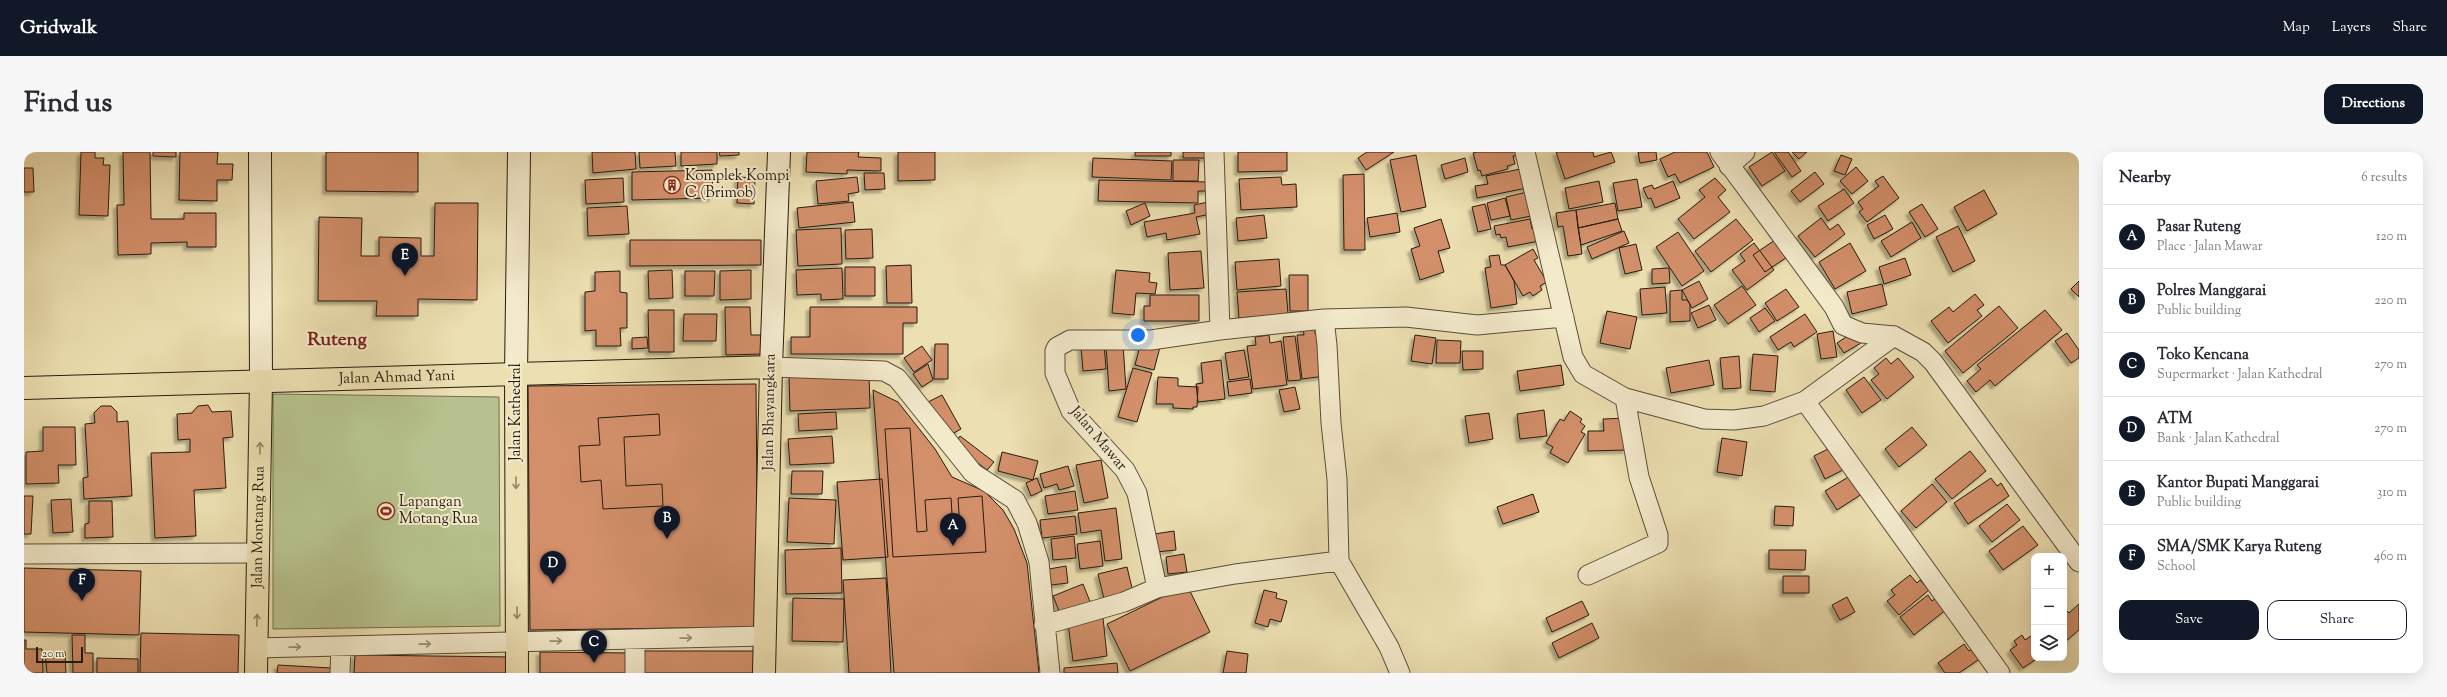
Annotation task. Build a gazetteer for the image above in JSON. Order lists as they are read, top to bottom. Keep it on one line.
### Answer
{"streets":{"main road":["Jalan Ahmad Yani","Jalan Kathedral","Jalan Bhayangkara","Jalan Montang Rua"],"street":["Jalan Mawar"]},"crossings":[["Jalan Ahmad Yani","Jalan Kathedral"],["Jalan Ahmad Yani","Jalan Bhayangkara"],["Jalan Ahmad Yani","Jalan Montang Rua"]],"one_way":["Jalan Kathedral","Jalan Montang Rua"],"districts":["Ruteng"],"places":{"building":["Komplek Kompi C (Brimob)"],"sports":["Lapangan Motang Rua"]},"scale_bar":"20 m","page":{"header":"Gridwalk","nav":["Map","Layers","Share"],"title":"Find us","buttons":["Directions",["Save","Share"]],"heading":["Nearby","6 results"],"list":[{"mark":"A","name":"Pasar Ruteng","note":"Place · Jalan Mawar","value":"120 m"},{"mark":"B","name":"Polres Manggarai","note":"Public building","value":"220 m"},{"mark":"C","name":"Toko Kencana","note":"Supermarket · Jalan Kathedral","value":"270 m"},{"mark":"D","name":"ATM","note":"Bank · Jalan Kathedral","value":"270 m"},{"mark":"E","name":"Kantor Bupati Manggarai","note":"Public building","value":"310 m"},{"mark":"F","name":"SMA/SMK Karya Ruteng","note":"School","value":"460 m"}],"pins":["E","B","A","D","F","C"],"map_buttons":["+","−"],"scale":"20 m"}}
